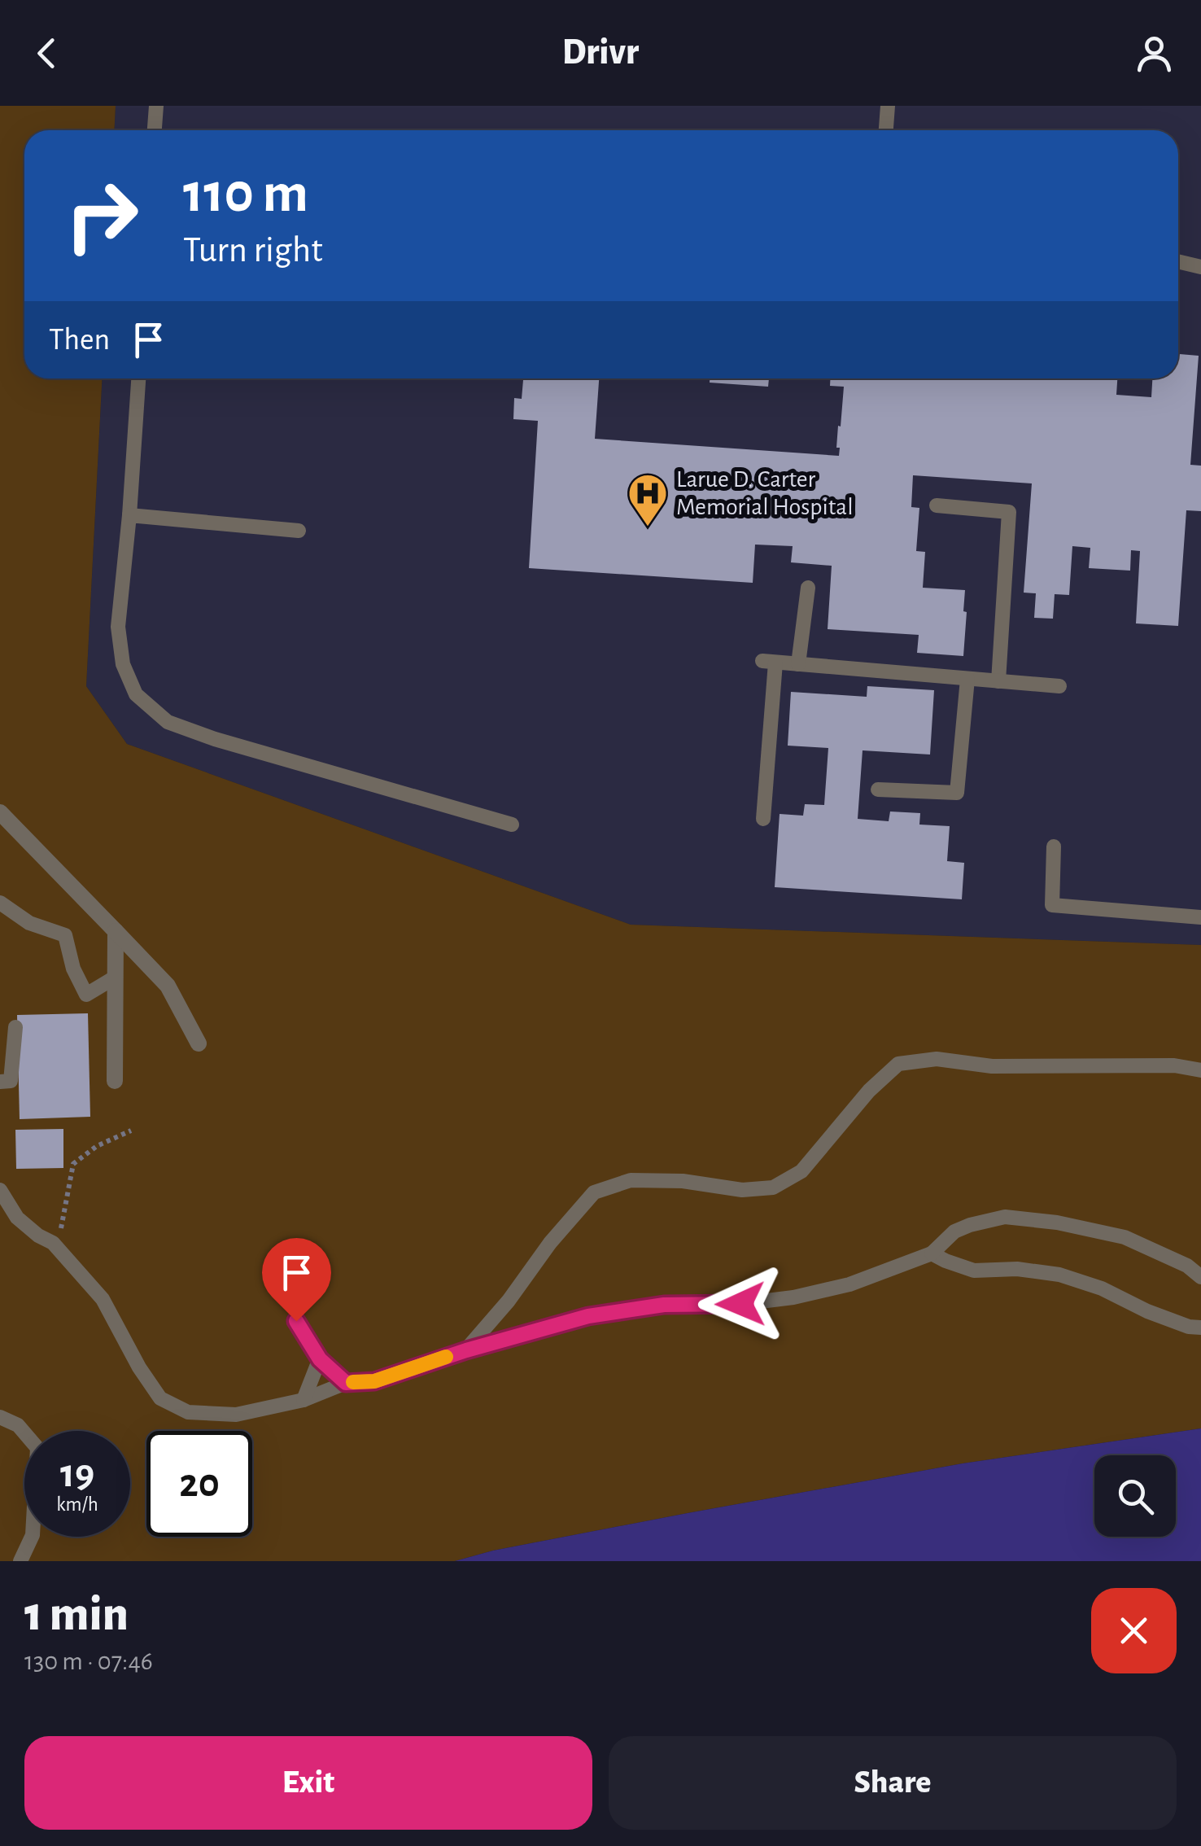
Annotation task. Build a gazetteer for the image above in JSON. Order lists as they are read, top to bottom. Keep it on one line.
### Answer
{"places":{"hospital":["Larue D. Carter Memorial Hospital"]},"page":{"header":"Drivr","turn":["110 m","Turn right"],"then":"Then","speed":"19 km/h","limit":"20","heading":["1 min","130 m · 07:46"],"buttons":["Exit","Share"]}}
